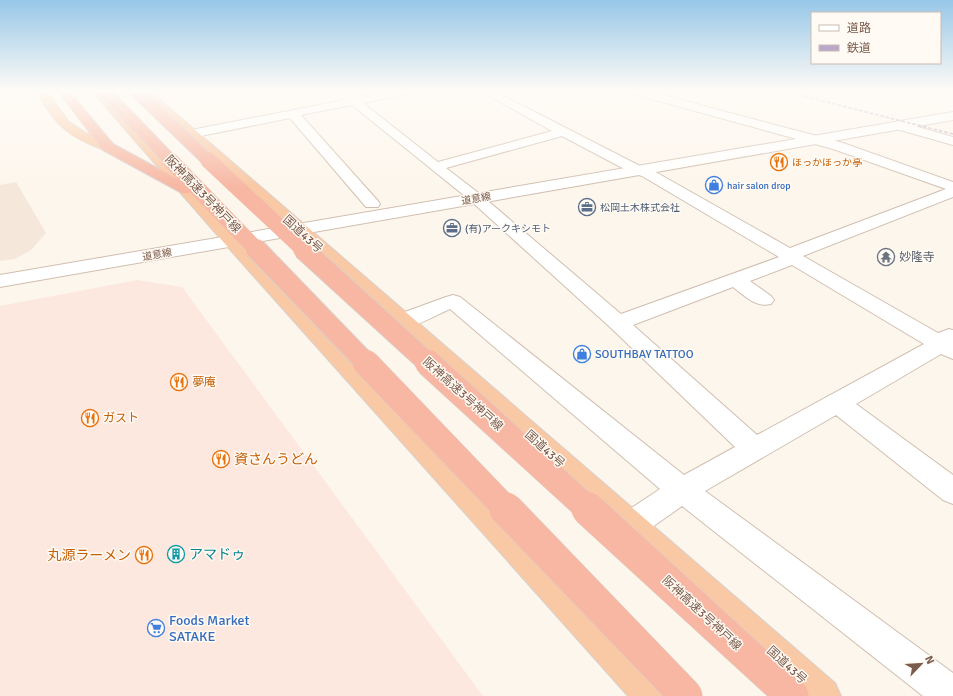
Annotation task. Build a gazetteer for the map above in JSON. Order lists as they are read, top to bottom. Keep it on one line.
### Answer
{"streets":{"highway":["阪神高速3号神戸線","国道43号"],"street":["道意線"]},"crossings":[["道意線","国道43号"]],"places":{"restaurant":["ほっかほっか亭","夢庵","ガスト","資さんうどん","丸源ラーメン"],"shop":["hair salon drop","SOUTHBAY TATTOO"],"office":["松岡土木株式会社","(有)アークキシモト"],"temple":["妙隆寺"],"building":["アマドゥ"],"supermarket":["Foods Market SATAKE"]},"legend":["道路","鉄道"],"north":"top right"}
